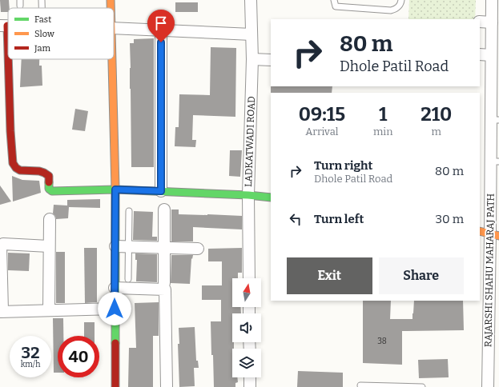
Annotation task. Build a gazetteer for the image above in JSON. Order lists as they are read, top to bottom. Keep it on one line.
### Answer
{"streets":{"street":["LADKATWADI ROAD","RAJARSHI SHAHU MAHARAJ PATH"]},"house_numbers":["38"],"legend":["Fast","Slow","Jam"],"north":"top","page":{"turn":["80 m","Dhole Patil Road"],"eta":["09:15","Arrival","1","min","210","m"],"list":[{"name":"Turn right","note":"Dhole Patil Road","value":"80 m"},{"name":"Turn left","value":"30 m"}],"buttons":["Exit","Share"],"speed":"32 km/h","limit":"40"}}
